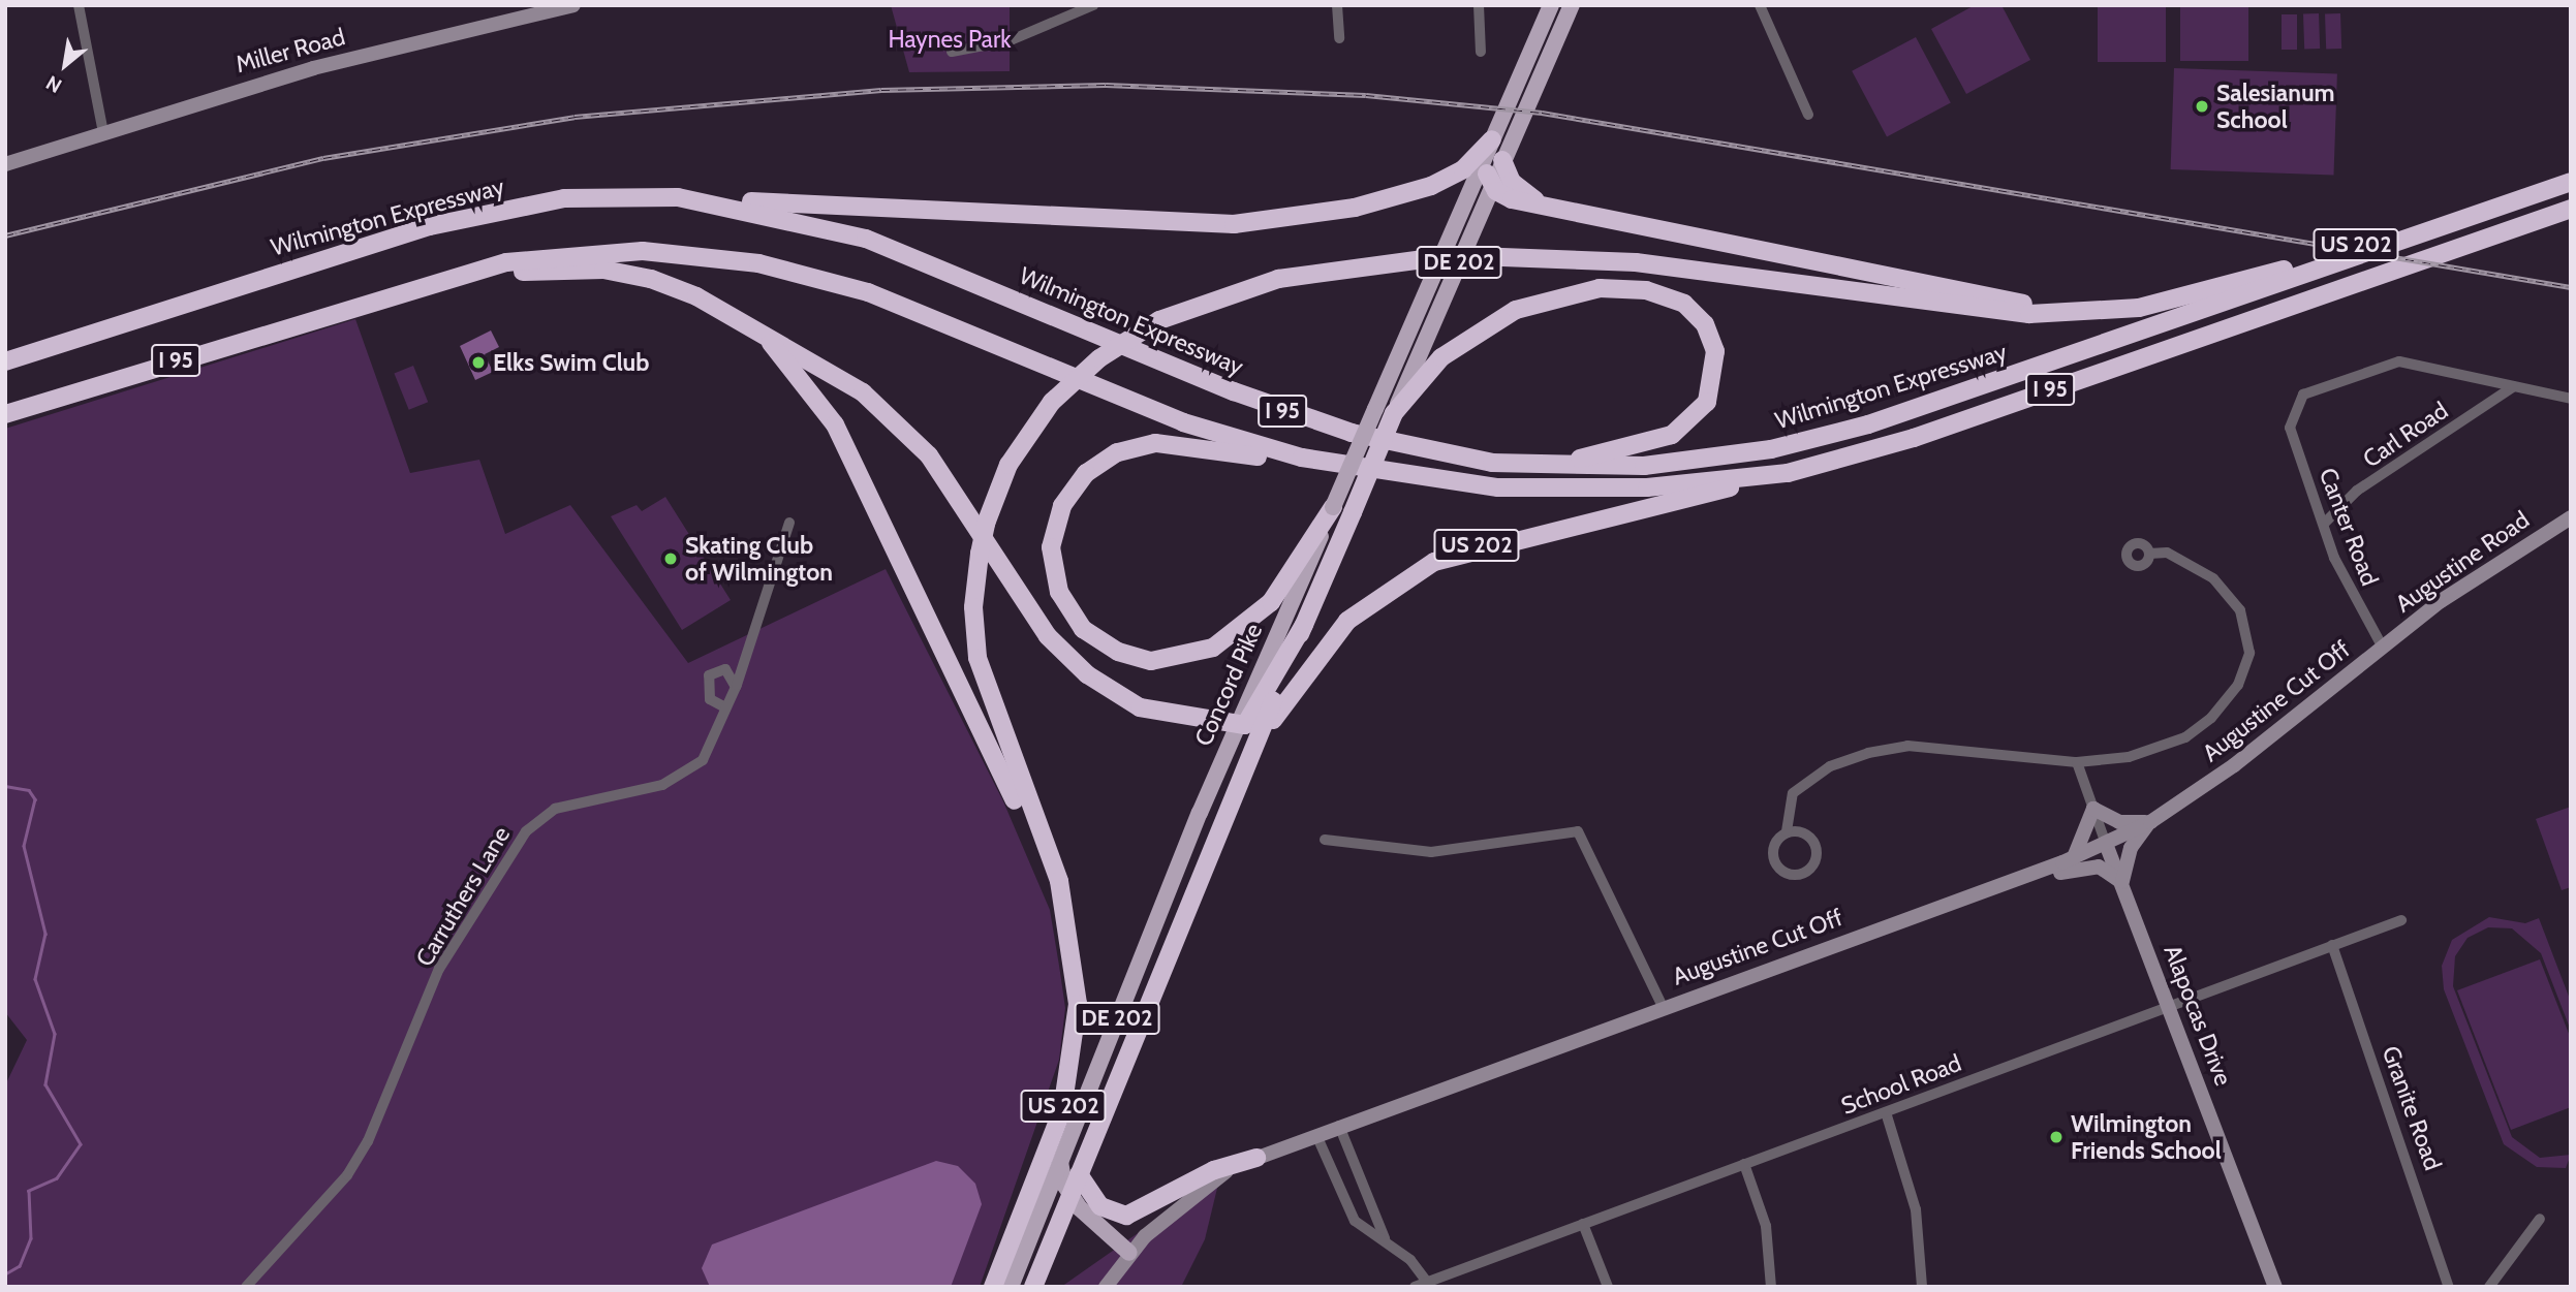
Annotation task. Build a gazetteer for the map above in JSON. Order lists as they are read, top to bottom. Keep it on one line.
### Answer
{"streets":{"highway":["Wilmington Expressway","US 202","DE 202","I 95","Concord Pike"],"street":["Miller Road","Carl Road","Canter Road","Augustine Road","Augustine Cut Off","Carruthers Lane","Alapocas Drive","School Road","Granite Road"]},"crossings":[["US 202","I 95"],["US 202","Concord Pike"],["Carl Road","Canter Road"],["Canter Road","Augustine Road"],["Canter Road","Augustine Cut Off"],["Augustine Road","Augustine Cut Off"],["Augustine Cut Off","Alapocas Drive"],["Alapocas Drive","School Road"],["School Road","Granite Road"]],"parks":["Haynes Park"],"places":["Salesianum School","Elks Swim Club","Skating Club of Wilmington","Wilmington Friends School"],"north":"bottom left"}
